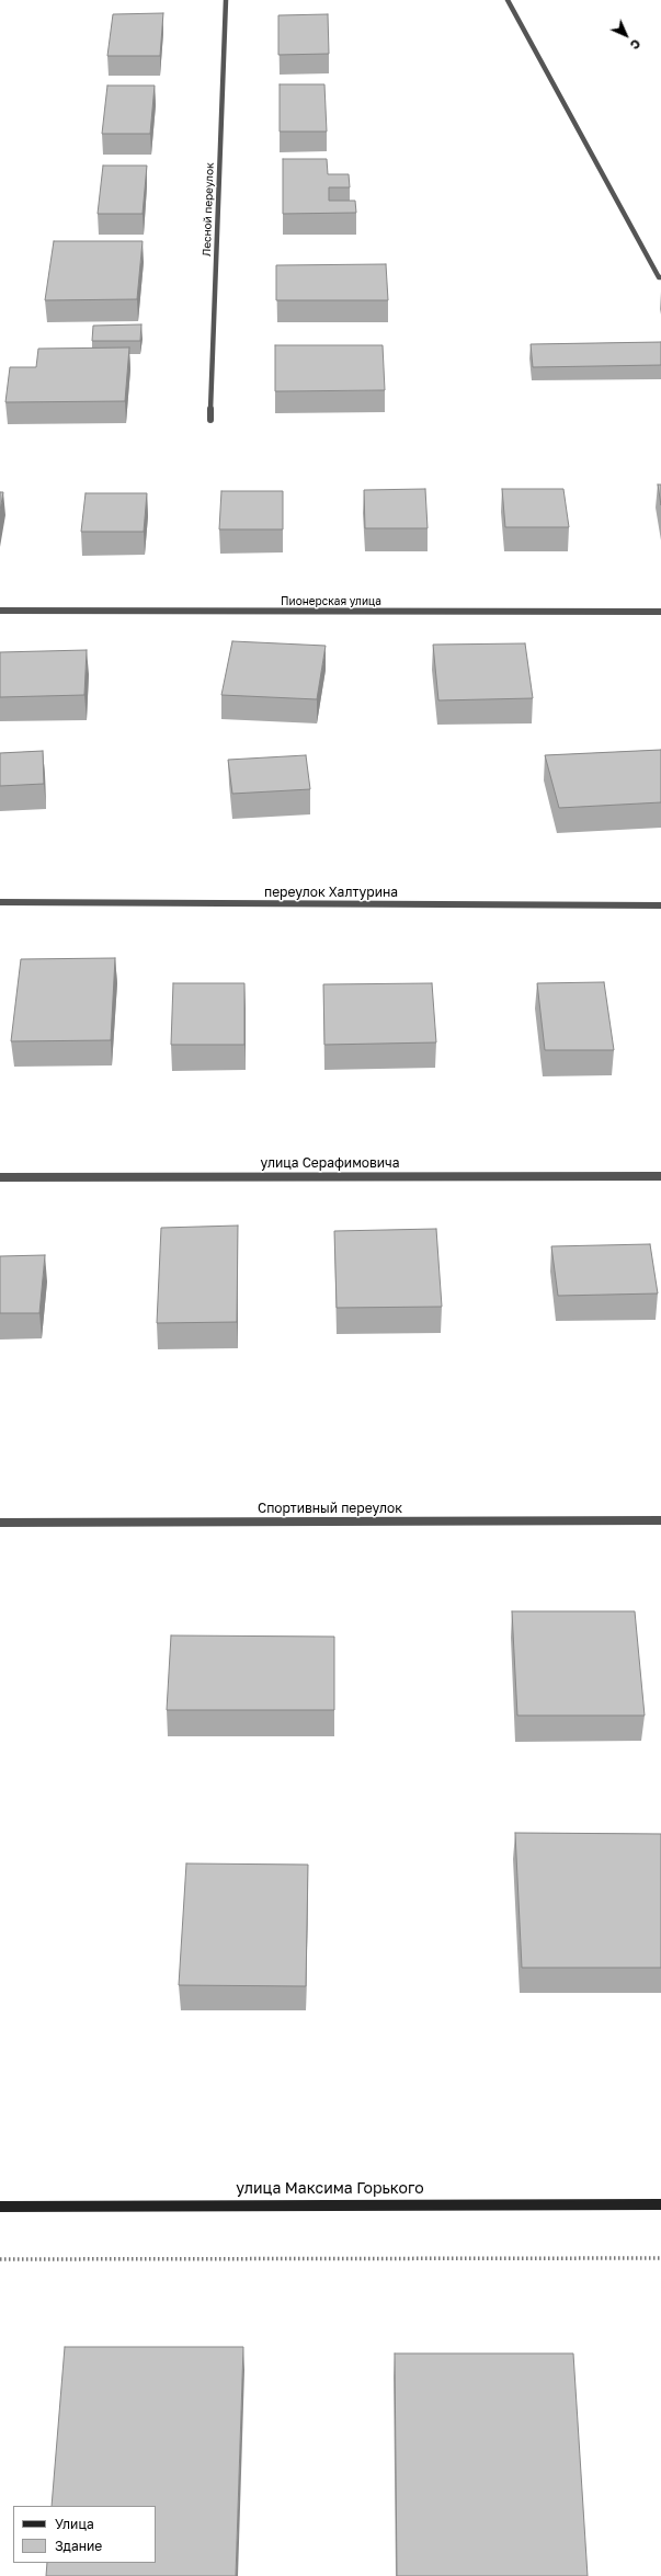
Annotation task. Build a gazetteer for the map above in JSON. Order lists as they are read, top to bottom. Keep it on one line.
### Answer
{"streets":{"street":["Лесной переулок","Пионерская улица","переулок Халтурина","улица Серафимовича","Спортивный переулок","улица Максима Горького"]},"legend":["Улица","Здание"],"north":"bottom right"}
